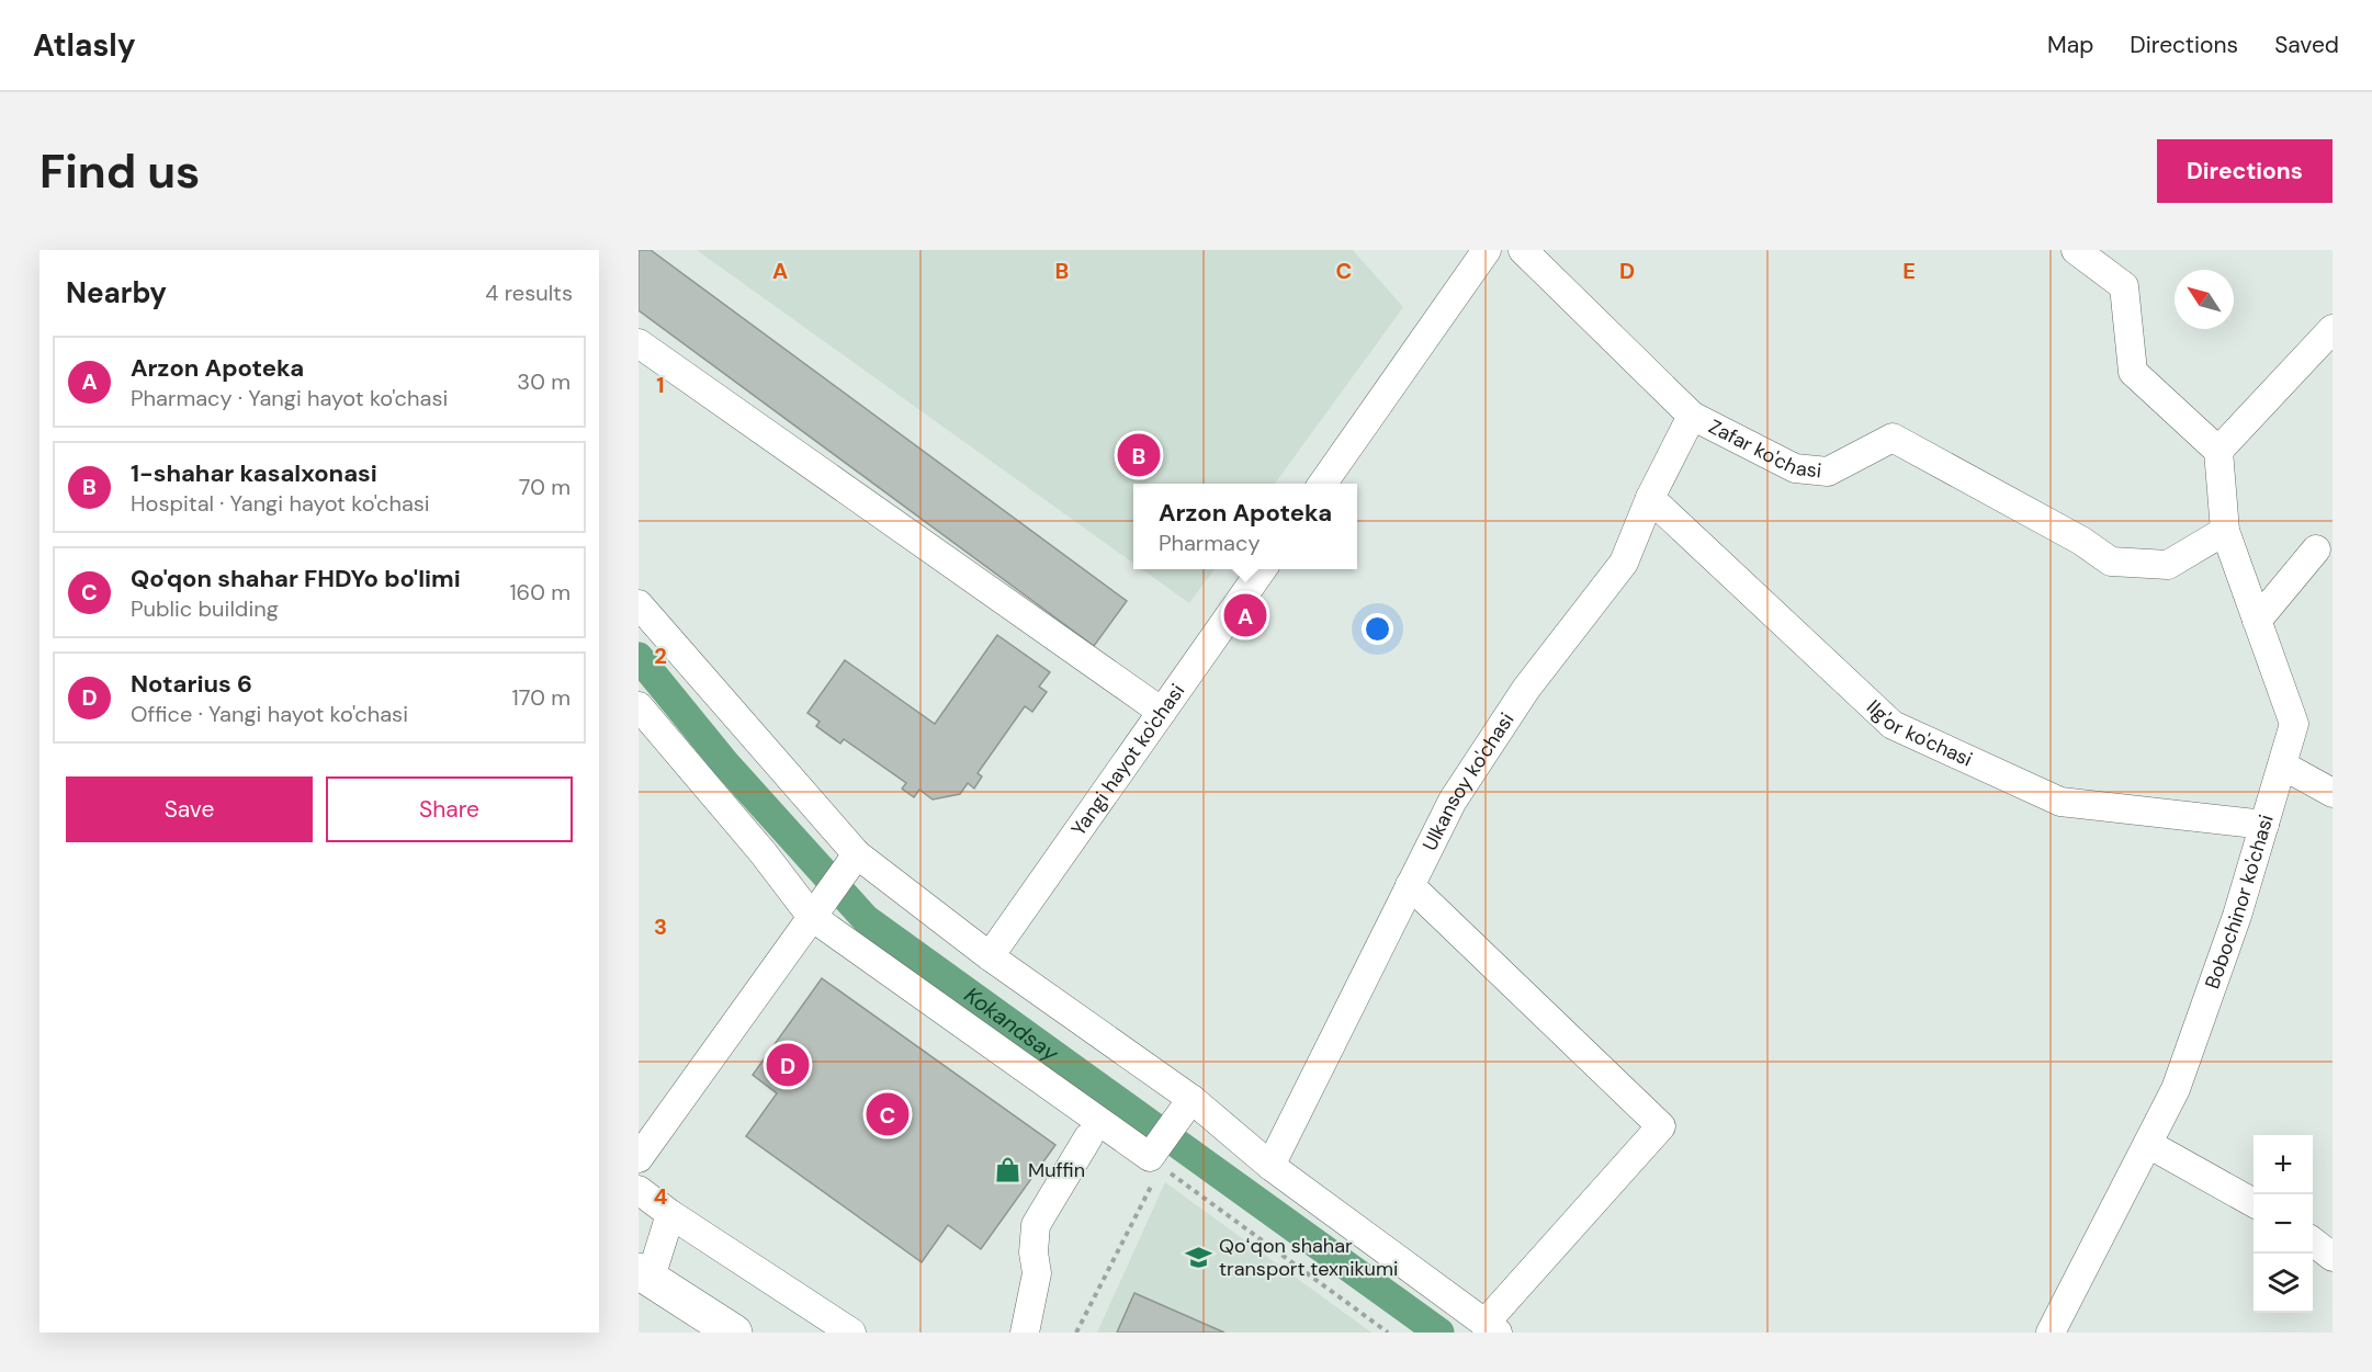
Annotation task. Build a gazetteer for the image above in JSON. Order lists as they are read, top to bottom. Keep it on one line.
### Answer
{"streets":{"street":["Zafar ko'chasi","Ilg'or ko'chasi","Yangi hayot ko'chasi","Ulkansoy ko'chasi","Bobochinor ko'chasi"]},"crossings":[["Zafar ko'chasi","Ulkansoy ko'chasi"],["Zafar ko'chasi","Bobochinor ko'chasi"],["Ilg'or ko'chasi","Ulkansoy ko'chasi"],["Ilg'or ko'chasi","Bobochinor ko'chasi"]],"water":["Kokandsay"],"places":{"shop":["Muffin"],"school or university":["Qoʻqon shahar transport texnikumi"]},"north":"top left","page":{"header":"Atlasly","nav":["Map","Directions","Saved"],"buttons":["Directions",["Save","Share"]],"title":"Find us","heading":["Nearby","4 results"],"list":[{"mark":"A","name":"Arzon Apoteka","note":"Pharmacy · Yangi hayot ko'chasi","value":"30 m"},{"mark":"B","name":"1-shahar kasalxonasi","note":"Hospital · Yangi hayot ko'chasi","value":"70 m"},{"mark":"C","name":"Qo'qon shahar FHDYo bo'limi","note":"Public building","value":"160 m"},{"mark":"D","name":"Notarius 6","note":"Office · Yangi hayot ko'chasi","value":"170 m"}],"pins":["B","A","D","C"],"popup":["Arzon Apoteka","Pharmacy"],"map_buttons":["+","−"]},"grid":{"columns":["A","B","C","D","E"],"rows":["1","2","3","4"]}}
